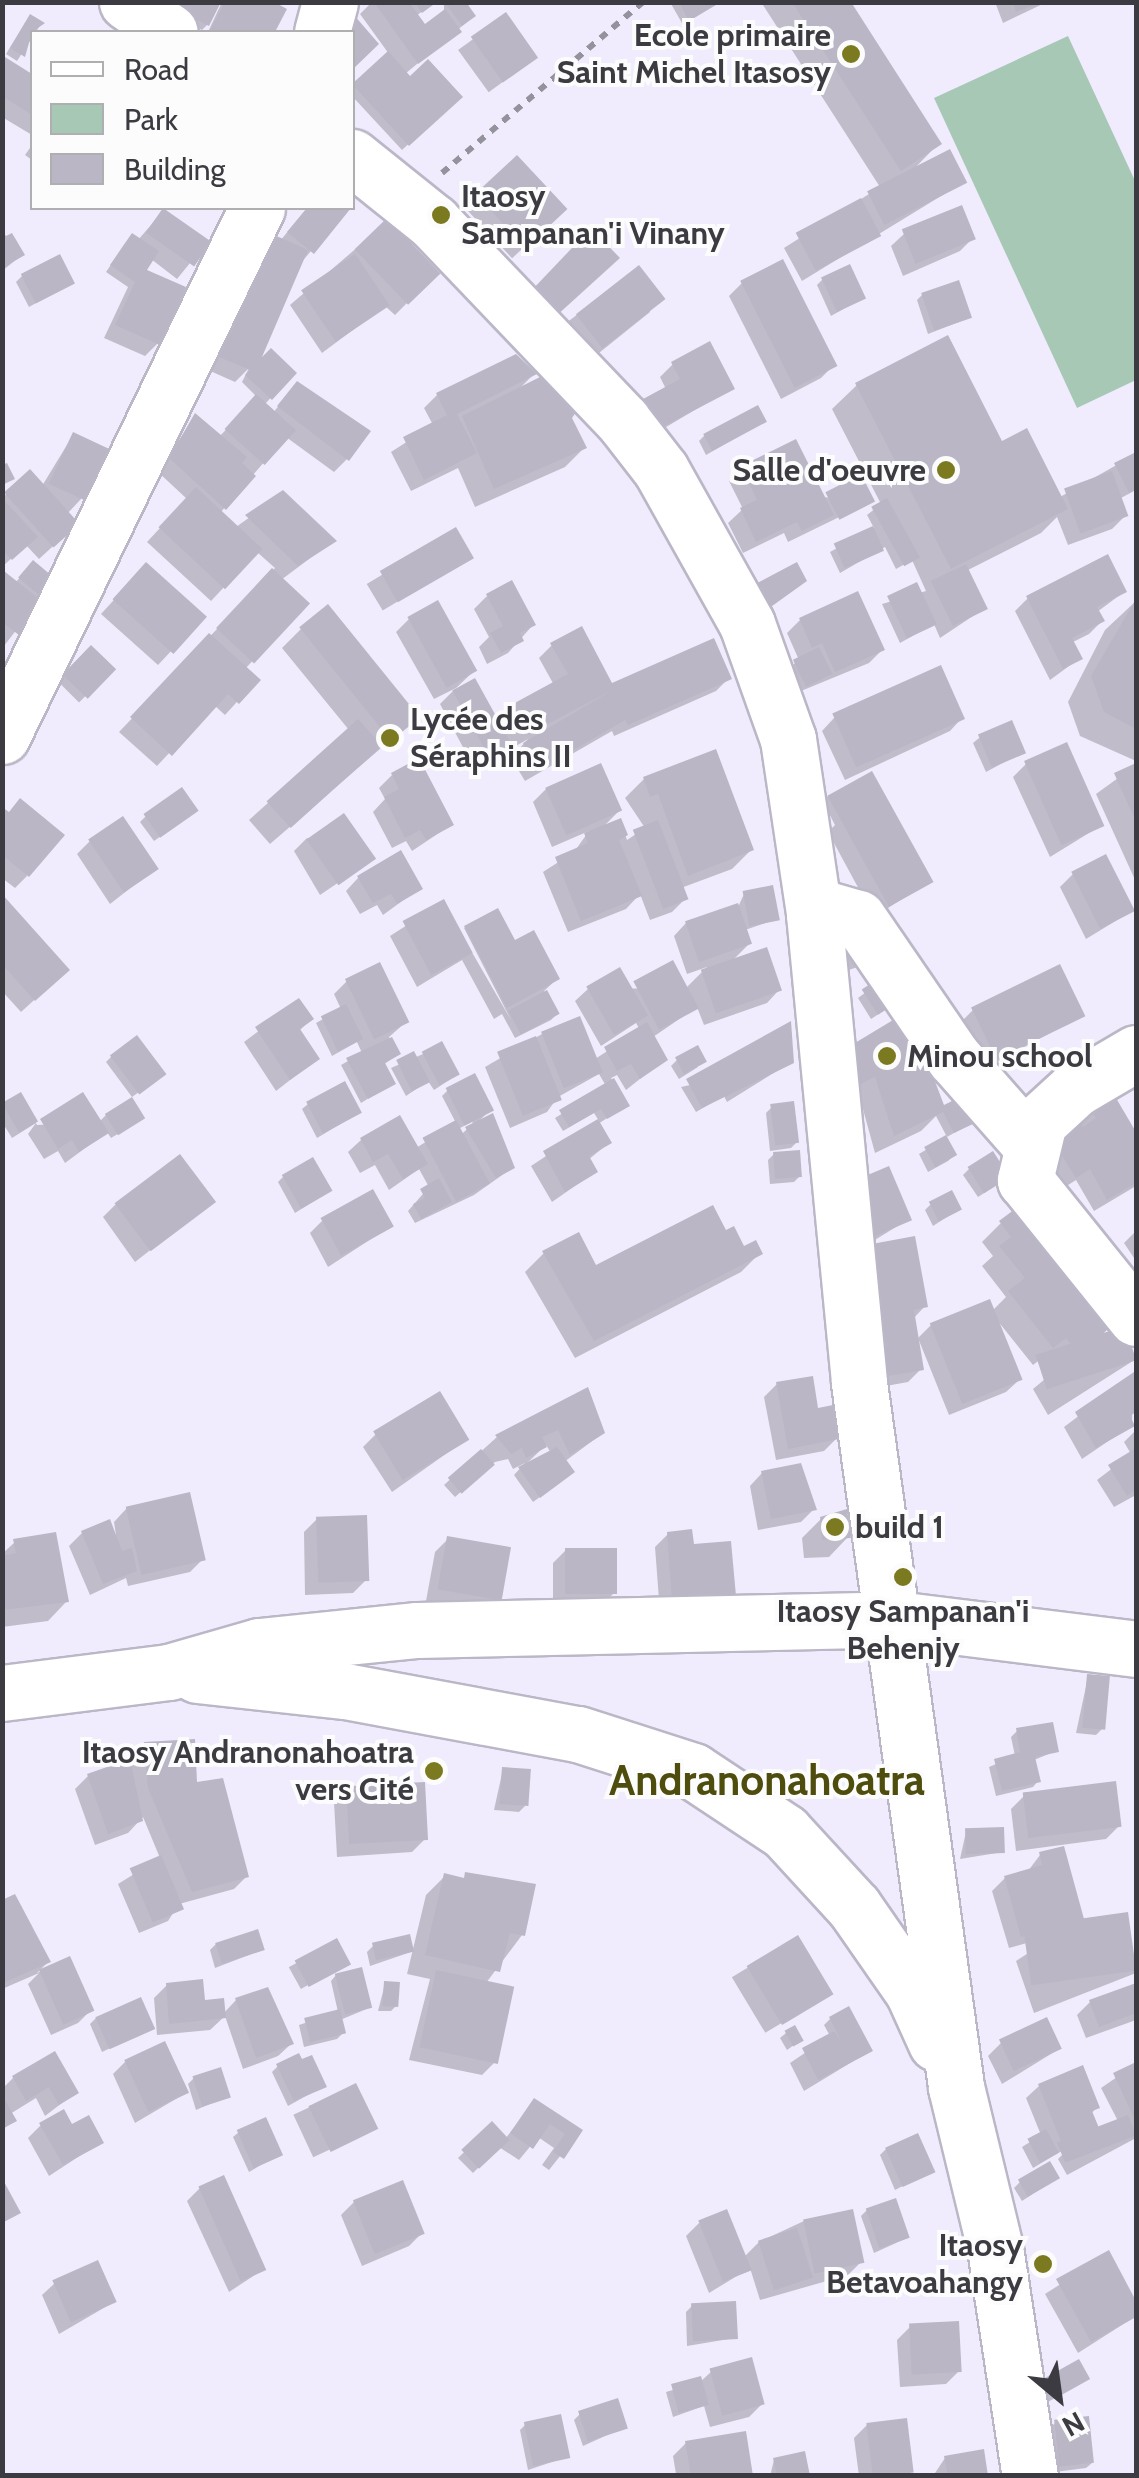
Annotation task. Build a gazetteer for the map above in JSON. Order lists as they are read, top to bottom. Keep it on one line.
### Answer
{"districts":["Andranonahoatra"],"places":["Ecole primaire Saint Michel Itasosy","Itaosy Sampanan'i Vinany","Salle d'oeuvre","Lycée des Séraphins II","Minou school","build 1","Itaosy Sampanan'i Behenjy","Itaosy Andranonahoatra vers Cité","Itaosy Betavoahangy"],"legend":["Road","Park","Building"],"north":"bottom right"}
